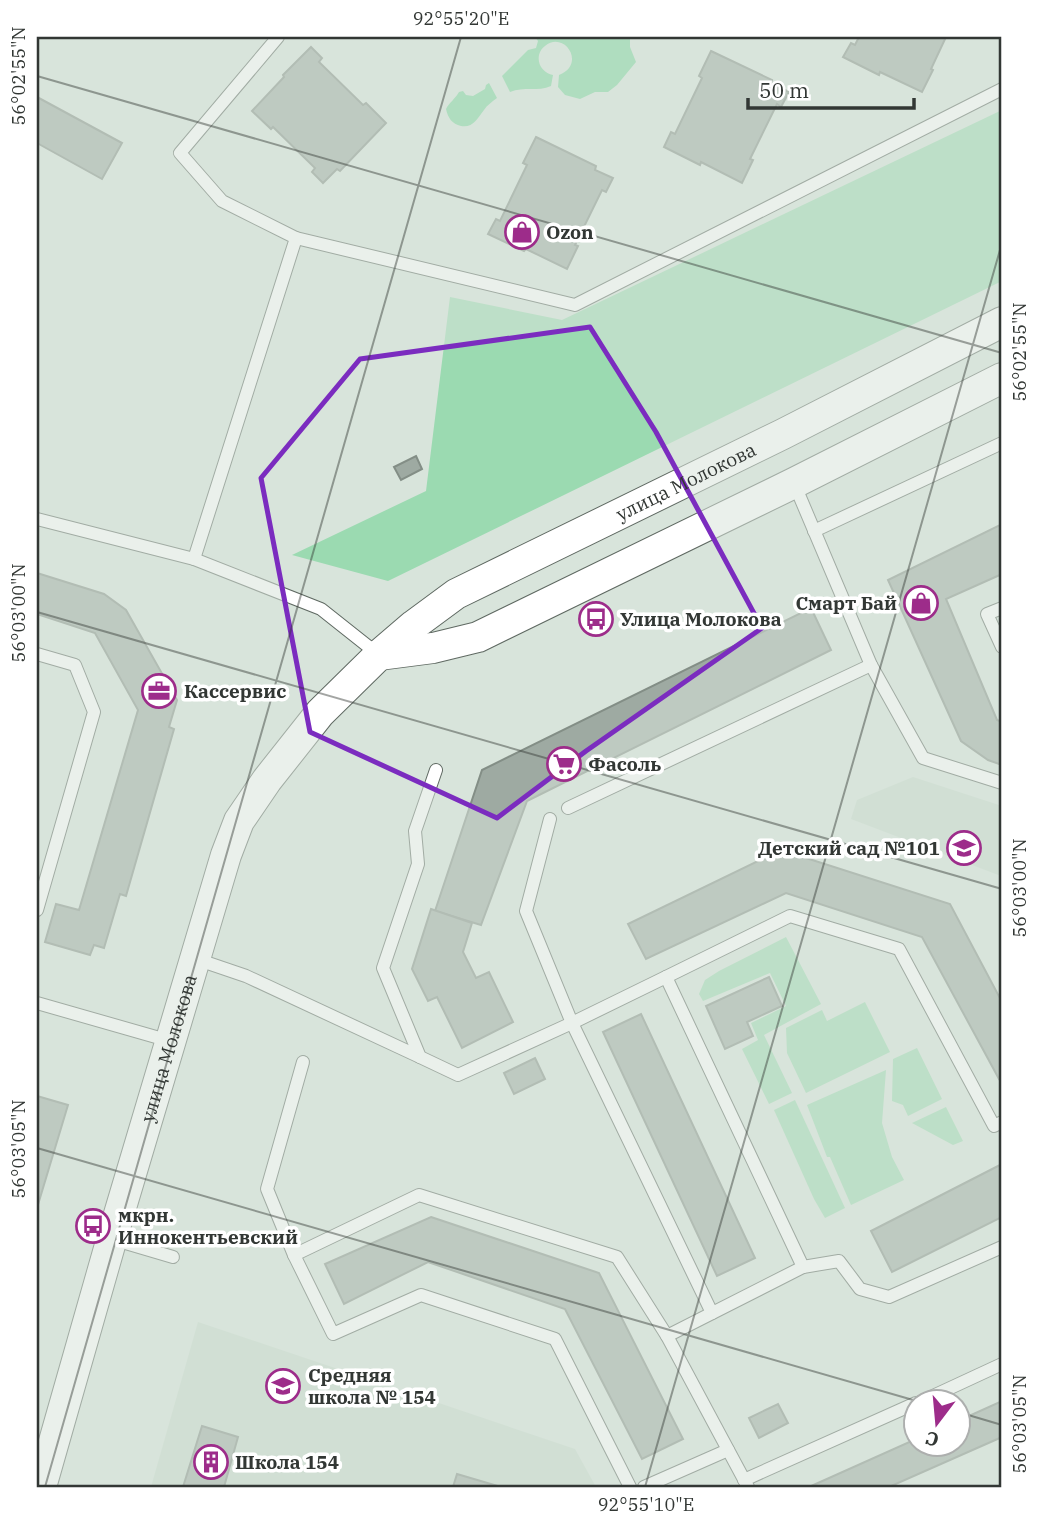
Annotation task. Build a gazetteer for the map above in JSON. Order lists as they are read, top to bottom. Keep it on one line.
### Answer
{"streets":{"street":["улица Молокова"]},"places":{"shop":["Ozon","Смарт Бай"],"bus stop":["Улица Молокова","мкрн. Иннокентьевский"],"office":["Кассервис"],"supermarket":["Фасоль"],"school or university":["Детский сад №101","Средняя школа № 154"],"building":["Школа 154"]},"scale_bar":"50 m","north":"bottom","coordinates":["92°55'20\"E","56°02'55\"N","56°03'00\"N","56°03'05\"N","92°55'10\"E"]}
